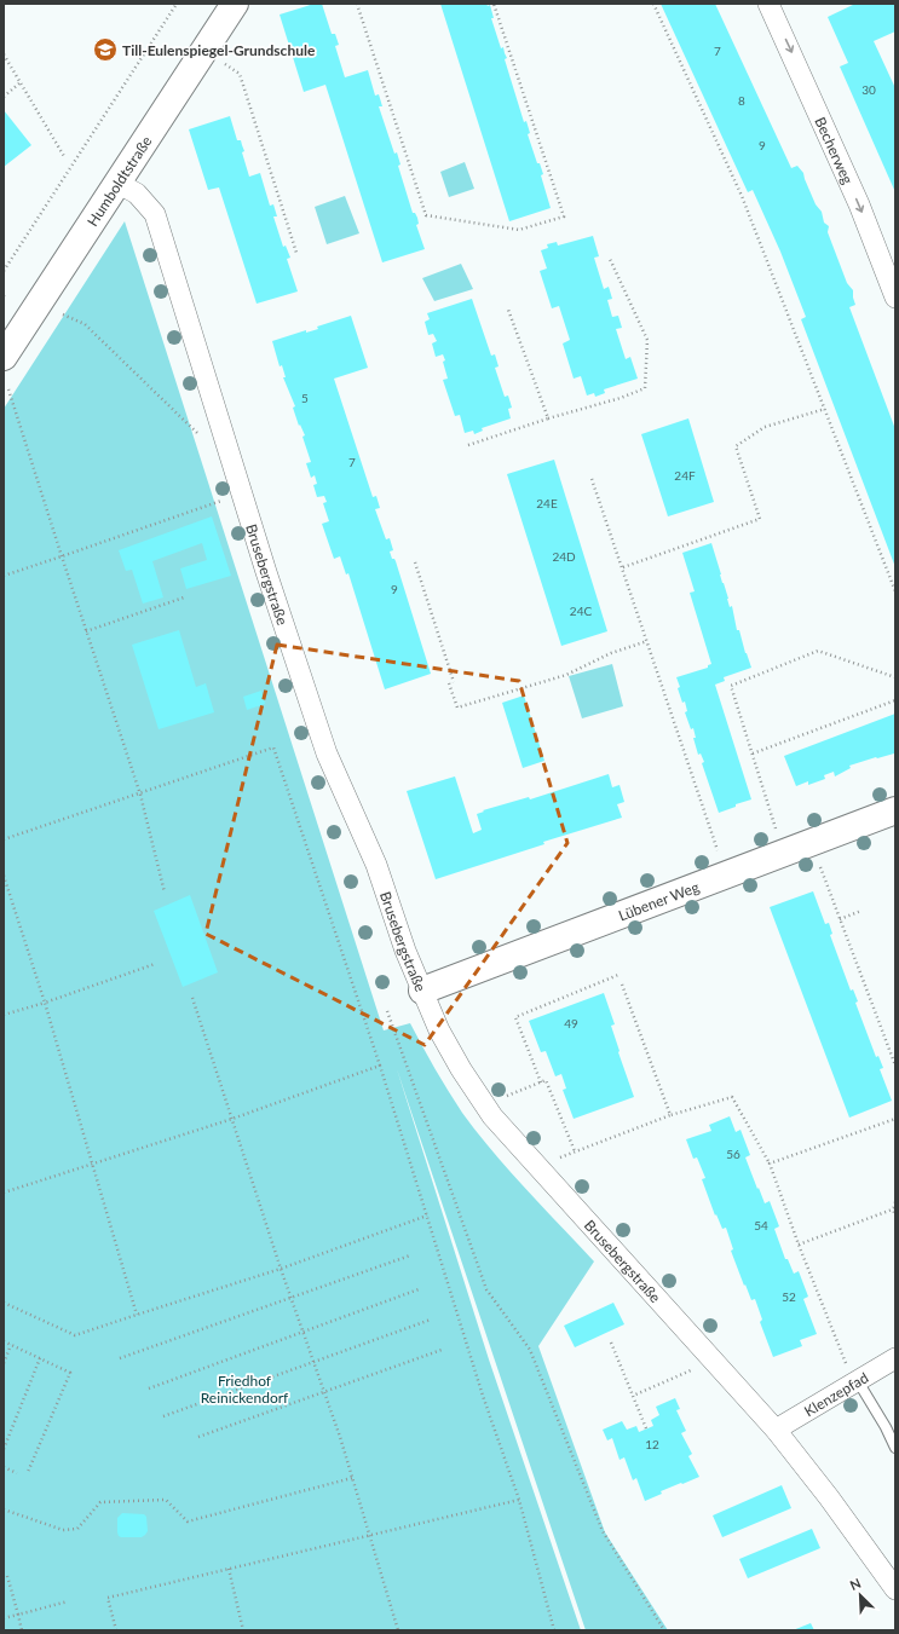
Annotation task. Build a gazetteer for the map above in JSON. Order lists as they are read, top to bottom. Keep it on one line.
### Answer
{"streets":{"street":["Becherweg","Humboldtstraße","Brusebergstraße","Lübener Weg","Klenzepfad"]},"crossings":[["Humboldtstraße","Brusebergstraße"],["Brusebergstraße","Lübener Weg"],["Brusebergstraße","Klenzepfad"]],"one_way":["Becherweg"],"parks":["Friedhof Reinickendorf"],"places":{"school or university":["Till-Eulenspiegel-Grundschule"]},"house_numbers":["7","30","8","9","5","7","24F","24E","24D","9","24C","49","56","54","52","12"],"north":"top left"}
